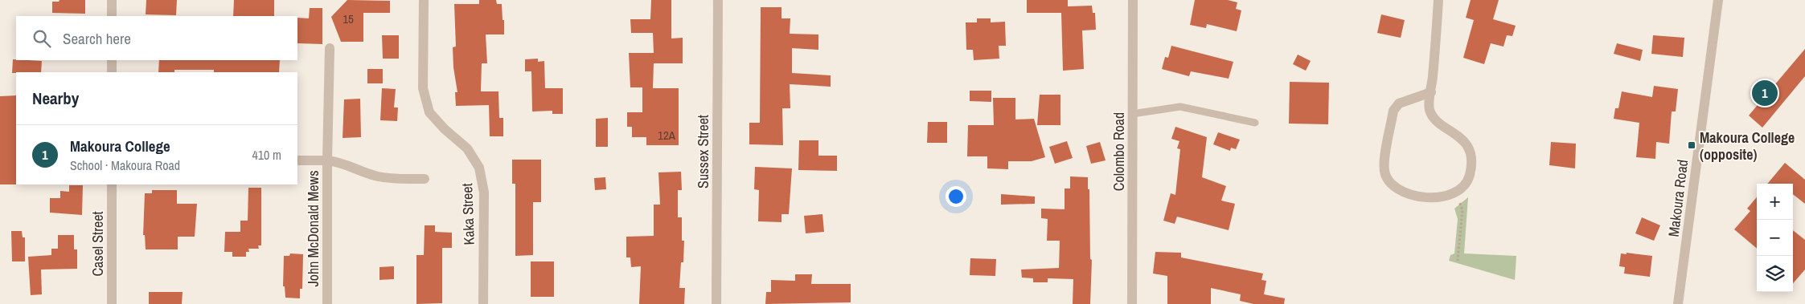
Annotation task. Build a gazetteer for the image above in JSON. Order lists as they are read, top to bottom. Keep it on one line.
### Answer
{"streets":{"street":["Sussex Street","Colombo Road","Makoura Road","Kaka Street","John McDonald Mews","Casel Street"]},"places":{"transit":["Makoura College (opposite)"]},"house_numbers":["15","12A"],"page":{"search":"Search here","heading":"Nearby","pins":"1","list":[{"mark":"1","name":"Makoura College","note":"School · Makoura Road","value":"410 m"}],"map_buttons":["+","−"]}}
